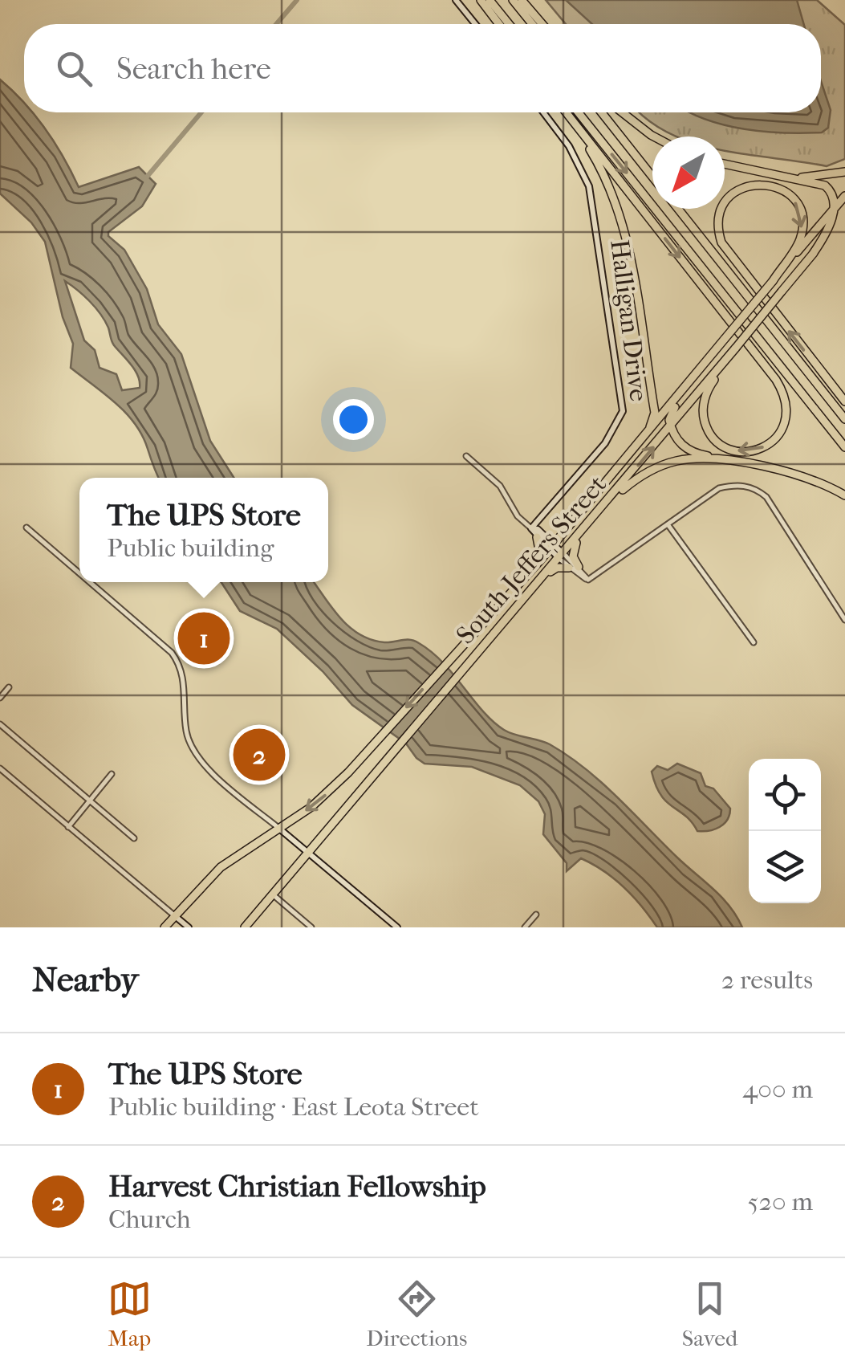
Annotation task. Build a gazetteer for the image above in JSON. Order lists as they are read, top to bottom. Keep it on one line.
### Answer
{"streets":{"highway":["South Jeffers Street"],"street":["Halligan Drive"]},"north":"bottom left","page":{"search":"Search here","popup":["The UPS Store","Public building"],"pins":["1","2"],"heading":["Nearby","2 results"],"list":[{"mark":"1","name":"The UPS Store","note":"Public building · East Leota Street","value":"400 m"},{"mark":"2","name":"Harvest Christian Fellowship","note":"Church","value":"520 m"}],"nav":["Map","Directions","Saved"]}}
